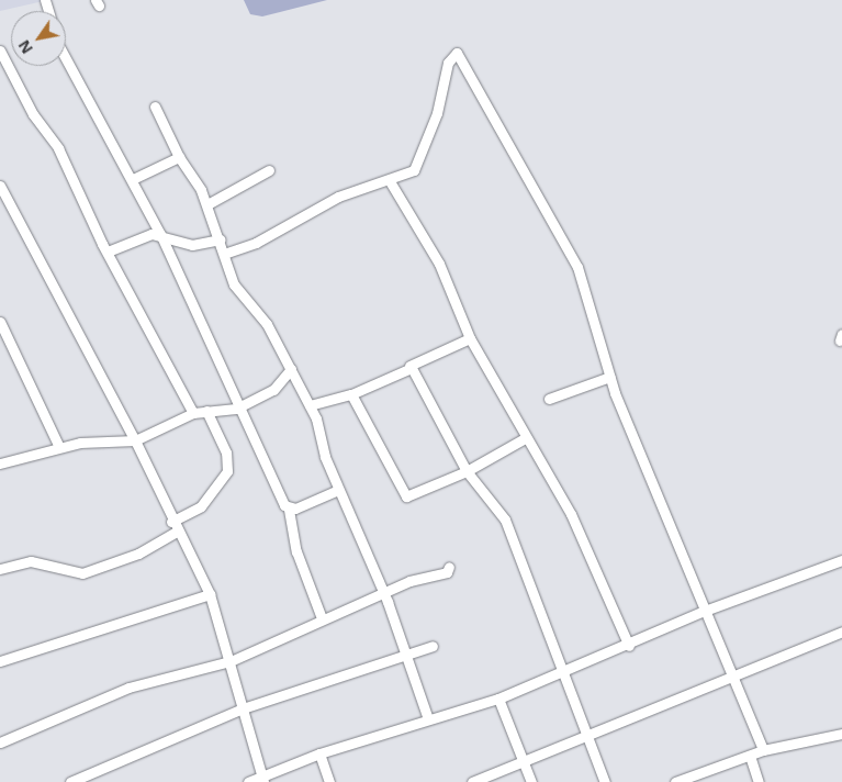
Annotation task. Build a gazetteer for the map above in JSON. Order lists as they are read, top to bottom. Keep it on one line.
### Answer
{"north":"bottom left"}
